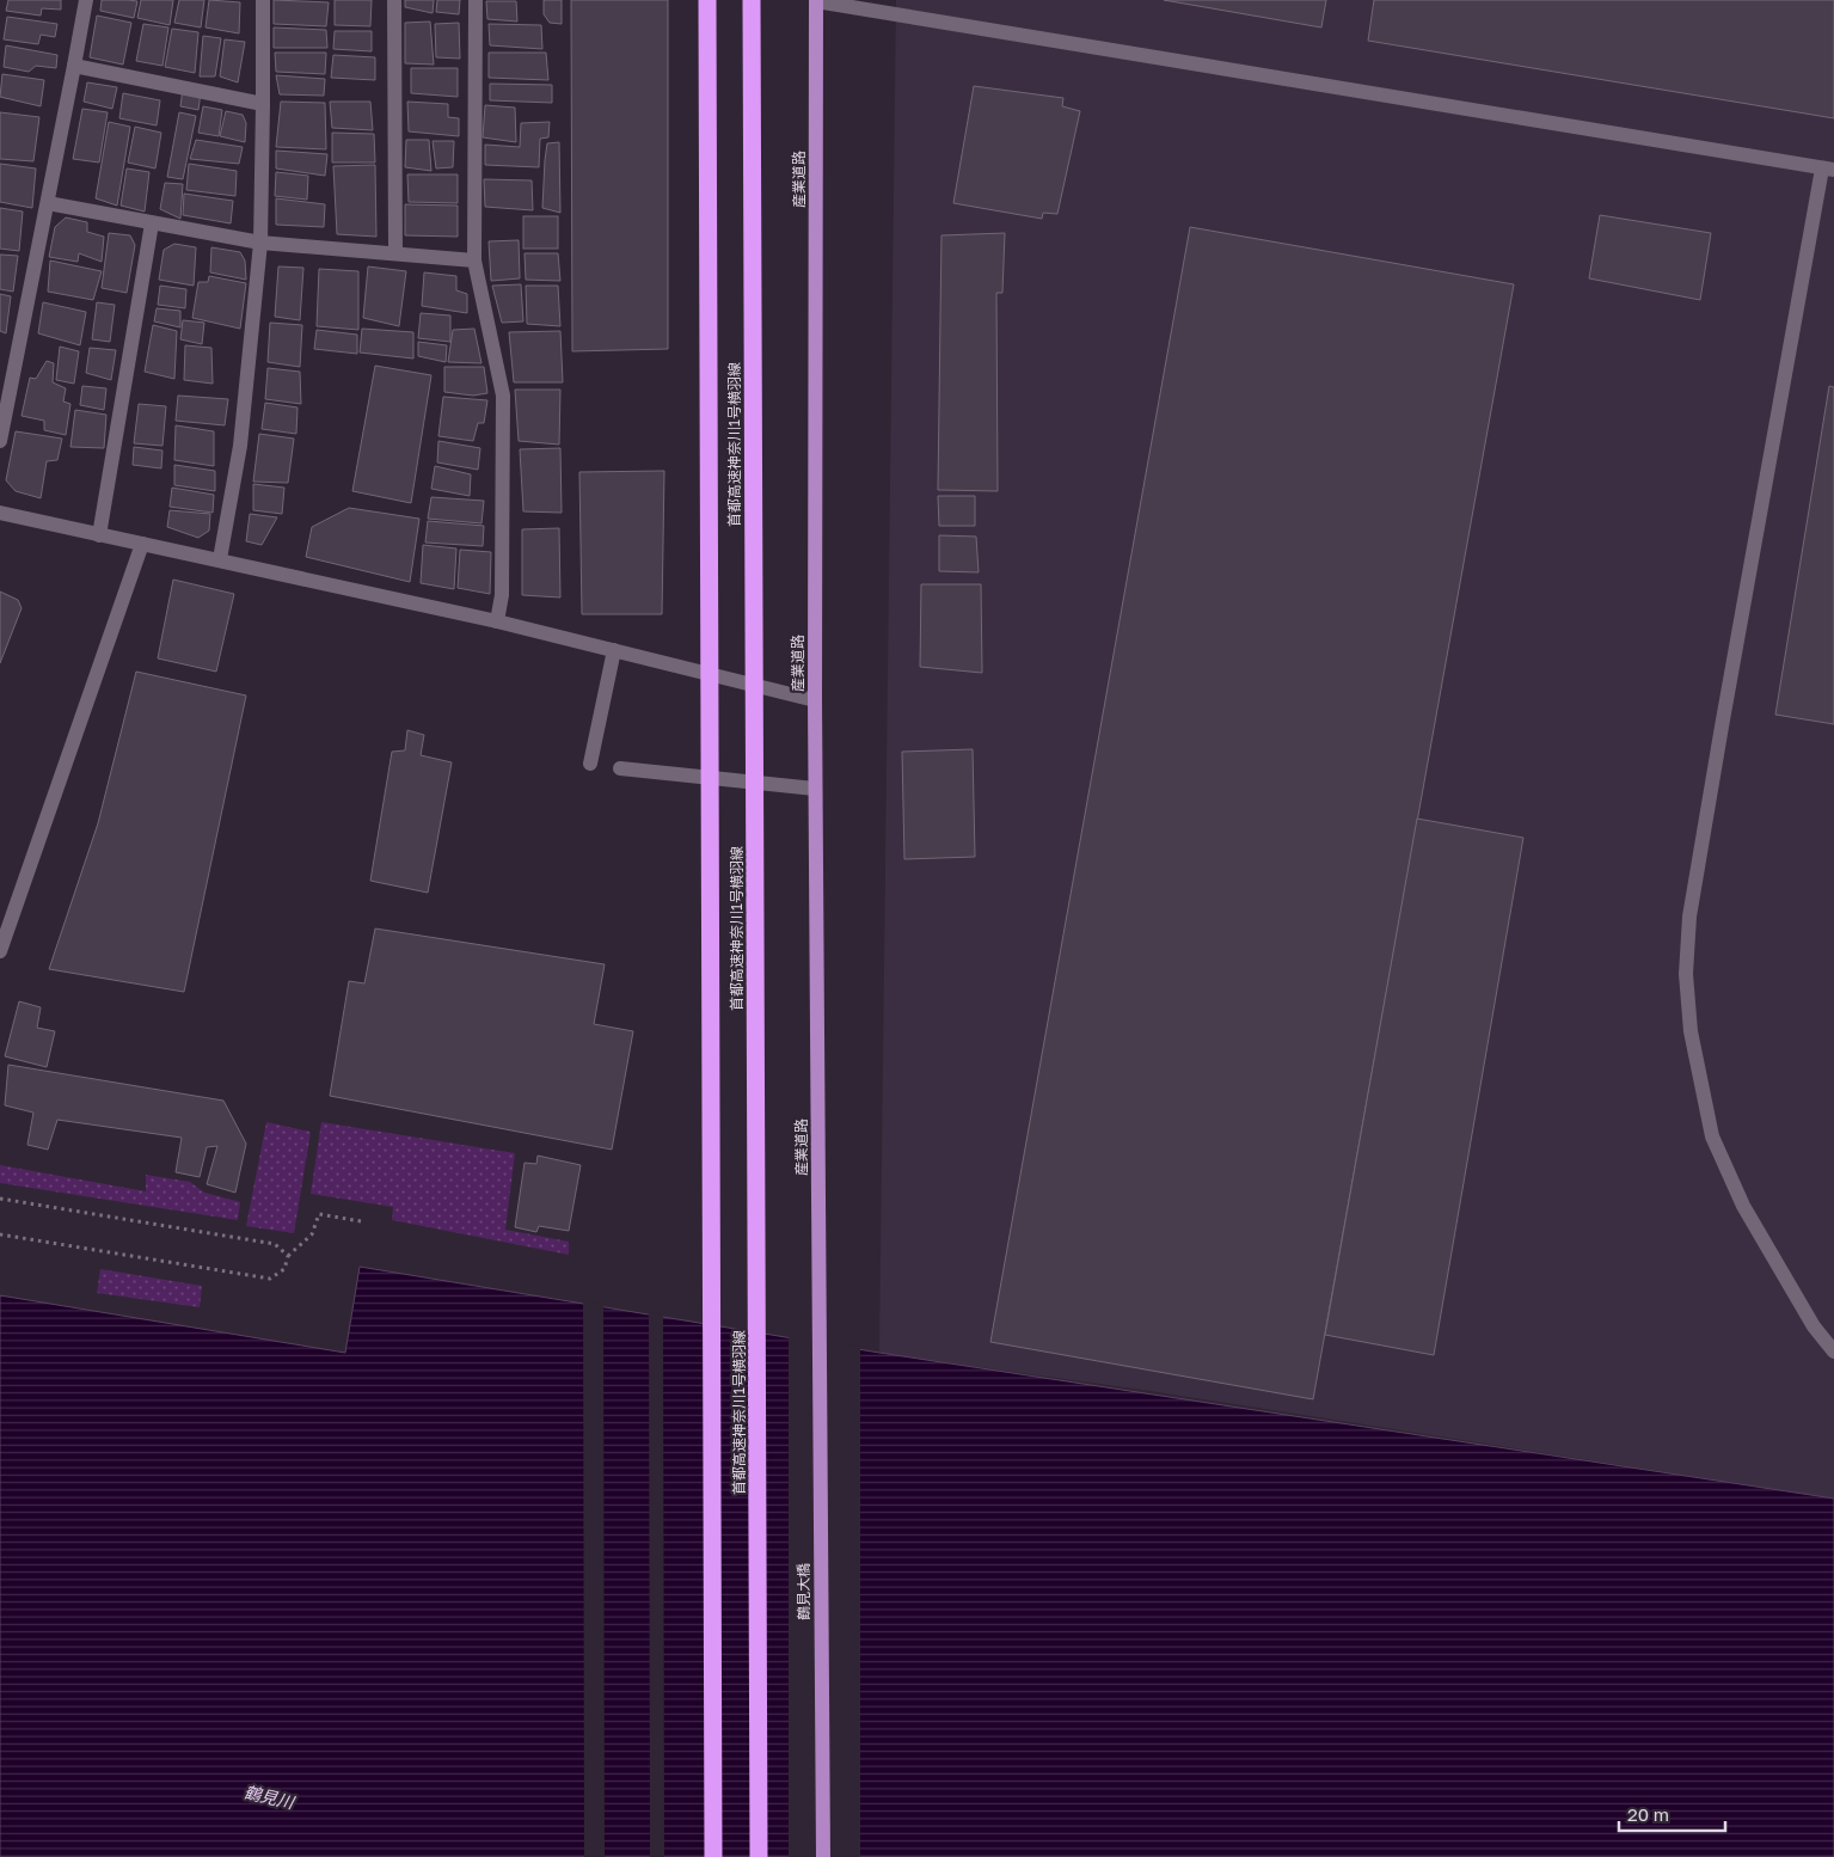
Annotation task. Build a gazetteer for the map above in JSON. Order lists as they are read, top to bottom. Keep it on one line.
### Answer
{"streets":{"highway":["首都高速神奈川1号横羽線"],"main road":["産業道路","鶴見大橋"]},"crossings":[["産業道路","鶴見大橋"]],"water":["鶴見川"],"scale_bar":"20 m"}
